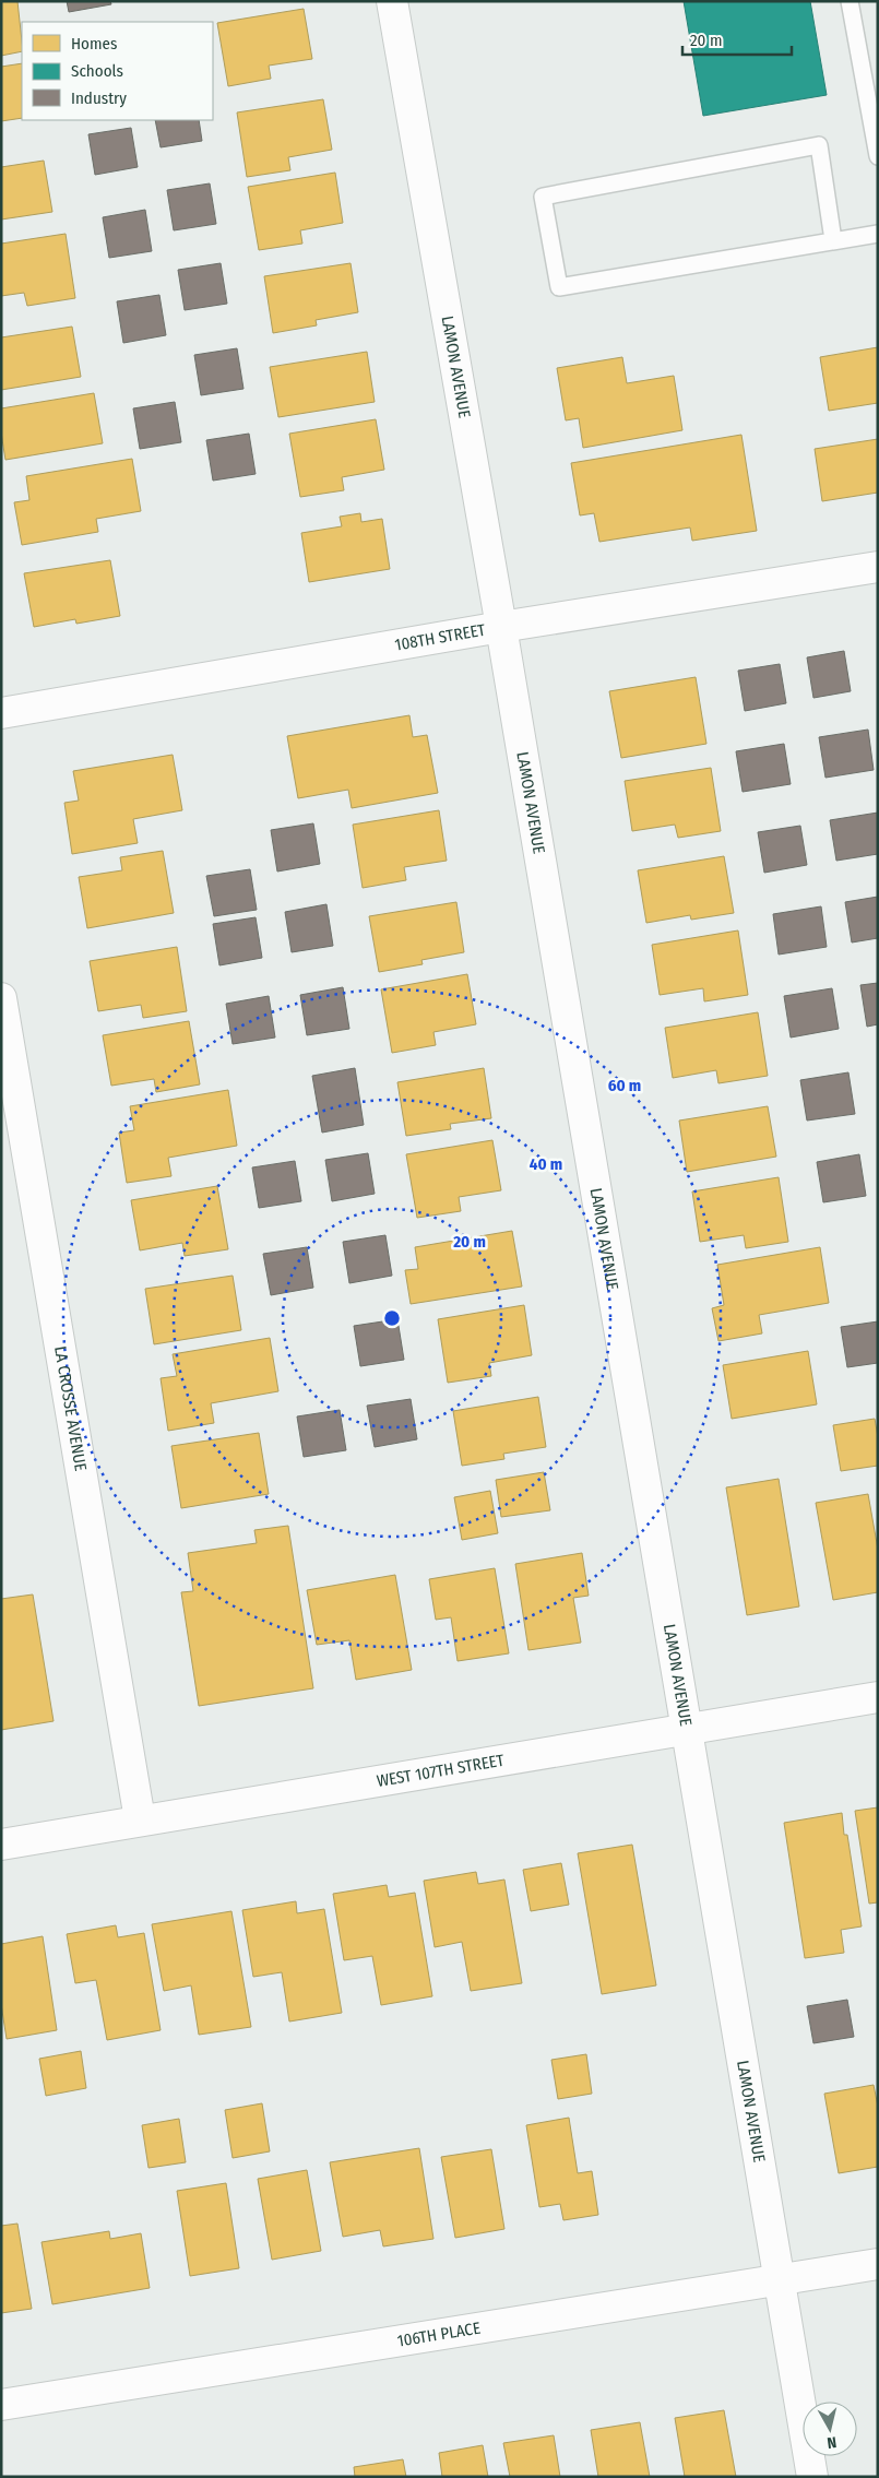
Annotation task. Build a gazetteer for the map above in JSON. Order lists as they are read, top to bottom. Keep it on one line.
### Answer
{"streets":{"street":["LAMON AVENUE","108TH STREET","LA CROSSE AVENUE","WEST 107TH STREET","106TH PLACE"]},"crossings":[["LAMON AVENUE","108TH STREET"],["LAMON AVENUE","WEST 107TH STREET"],["LAMON AVENUE","106TH PLACE"],["LA CROSSE AVENUE","WEST 107TH STREET"]],"legend":["Homes","Schools","Industry"],"scale_bar":"20 m","north":"bottom","rings":["60 m","40 m","20 m"]}
